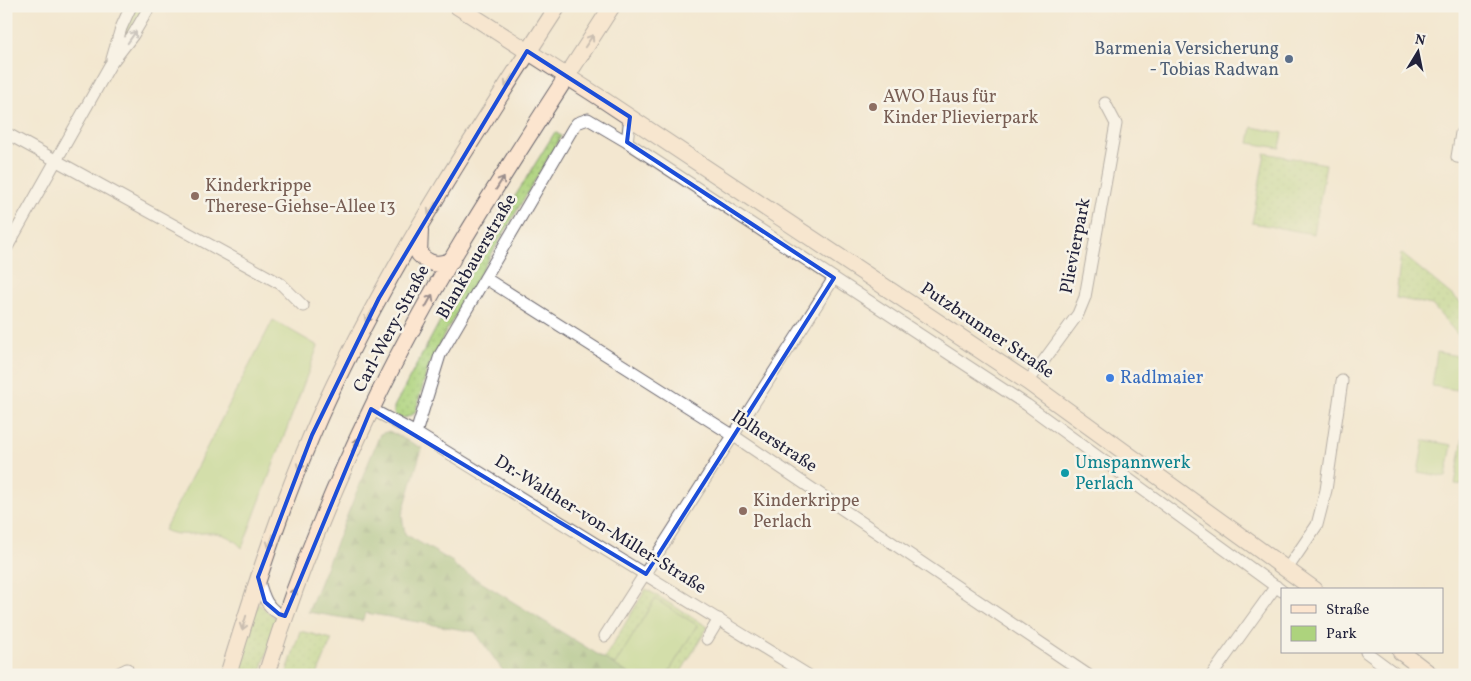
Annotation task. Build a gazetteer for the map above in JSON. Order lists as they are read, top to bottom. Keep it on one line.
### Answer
{"streets":{"main road":["Carl-Wery-Straße","Putzbrunner Straße"],"street":["Plievierpark","Blankbauerstraße","Iblherstraße","Dr.-Walther-von-Miller-Straße"]},"crossings":[["Plievierpark","Putzbrunner Straße"],["Blankbauerstraße","Iblherstraße"],["Blankbauerstraße","Dr.-Walther-von-Miller-Straße"],["Carl-Wery-Straße","Putzbrunner Straße"],["Carl-Wery-Straße","Dr.-Walther-von-Miller-Straße"]],"places":["Barmenia Versicherung - Tobias Radwan","AWO Haus für Kinder Plievierpark","Kinderkrippe Therese-Giehse-Allee 13","Radlmaier","Umspannwerk Perlach","Kinderkrippe Perlach"],"legend":["Straße","Park"],"north":"top"}
